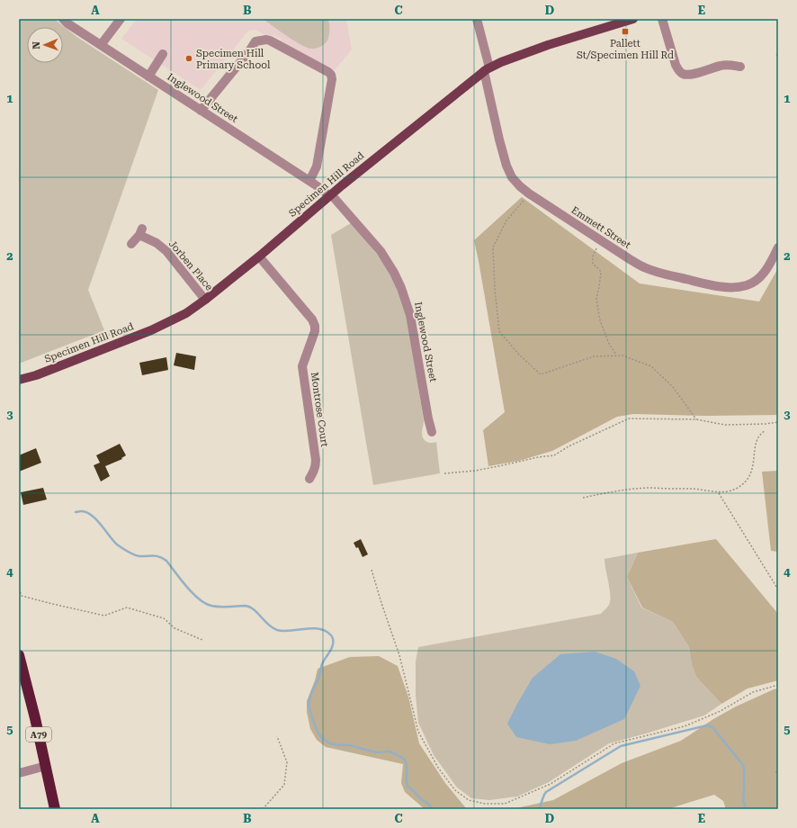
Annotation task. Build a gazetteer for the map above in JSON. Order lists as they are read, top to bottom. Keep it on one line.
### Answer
{"streets":{"highway":["A79"],"main road":["Specimen Hill Road"],"street":["Inglewood Street","Emmett Street","Jorben Place","Montrose Court"]},"crossings":[["Inglewood Street","Specimen Hill Road"],["Specimen Hill Road","Emmett Street"],["Specimen Hill Road","Jorben Place"],["Specimen Hill Road","Montrose Court"]],"places":{"transit":["Pallett St/Specimen Hill Rd"],"other":["Specimen Hill Primary School"]},"north":"left","grid":{"columns":["A","B","C","D","E"],"rows":["1","2","3","4","5"]}}
